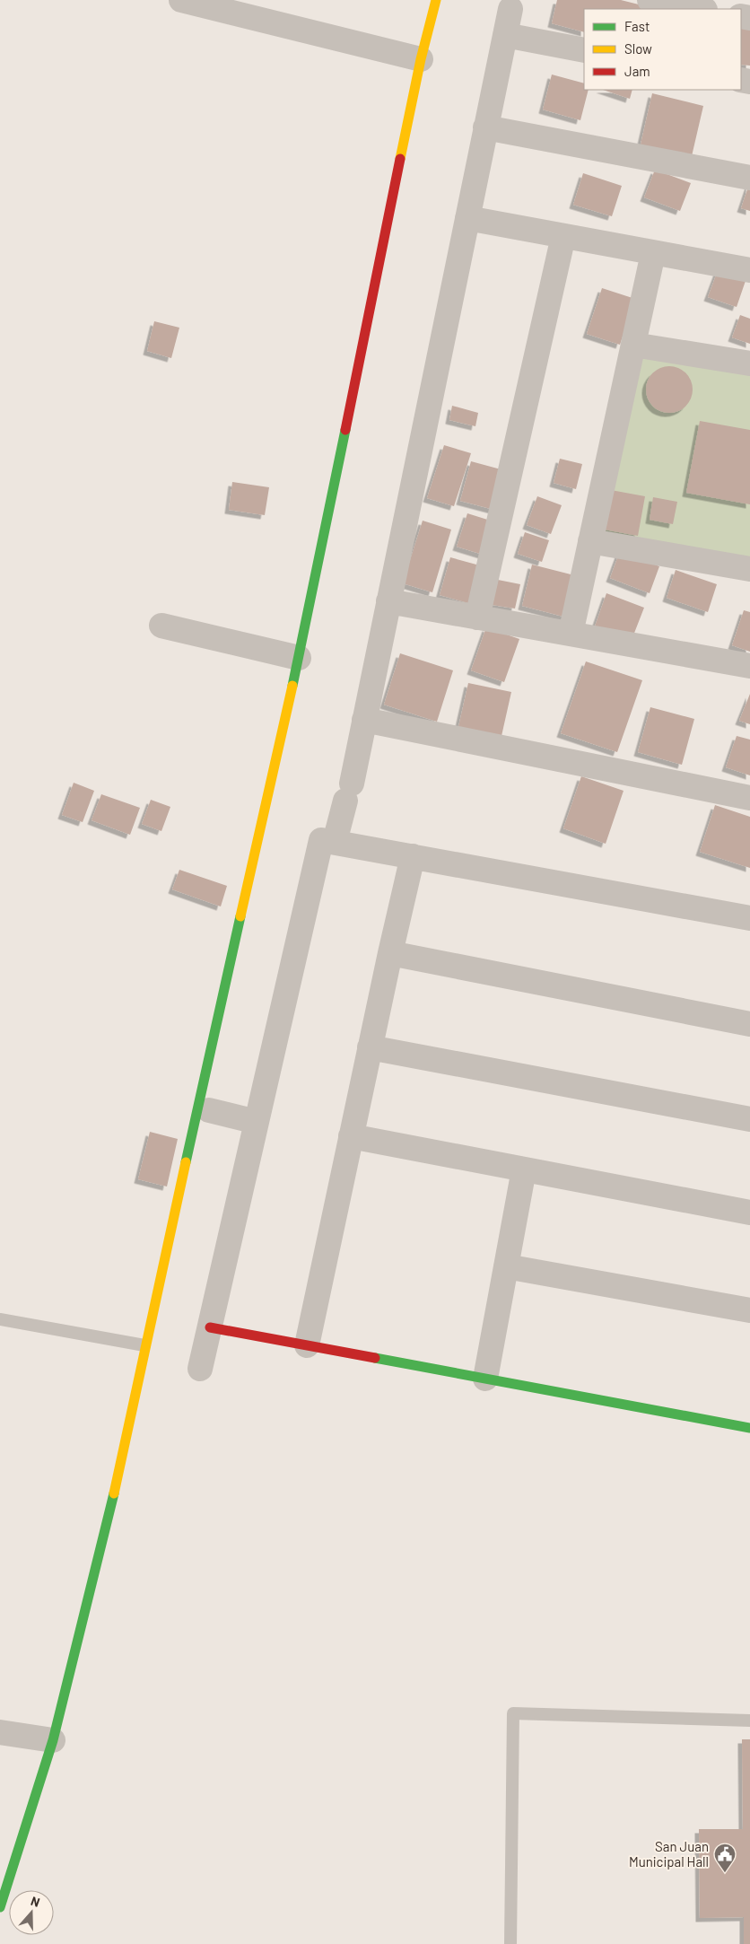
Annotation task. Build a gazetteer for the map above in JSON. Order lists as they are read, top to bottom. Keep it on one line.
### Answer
{"places":{"public building":["San Juan Municipal Hall"]},"legend":["Fast","Slow","Jam"],"north":"top"}
